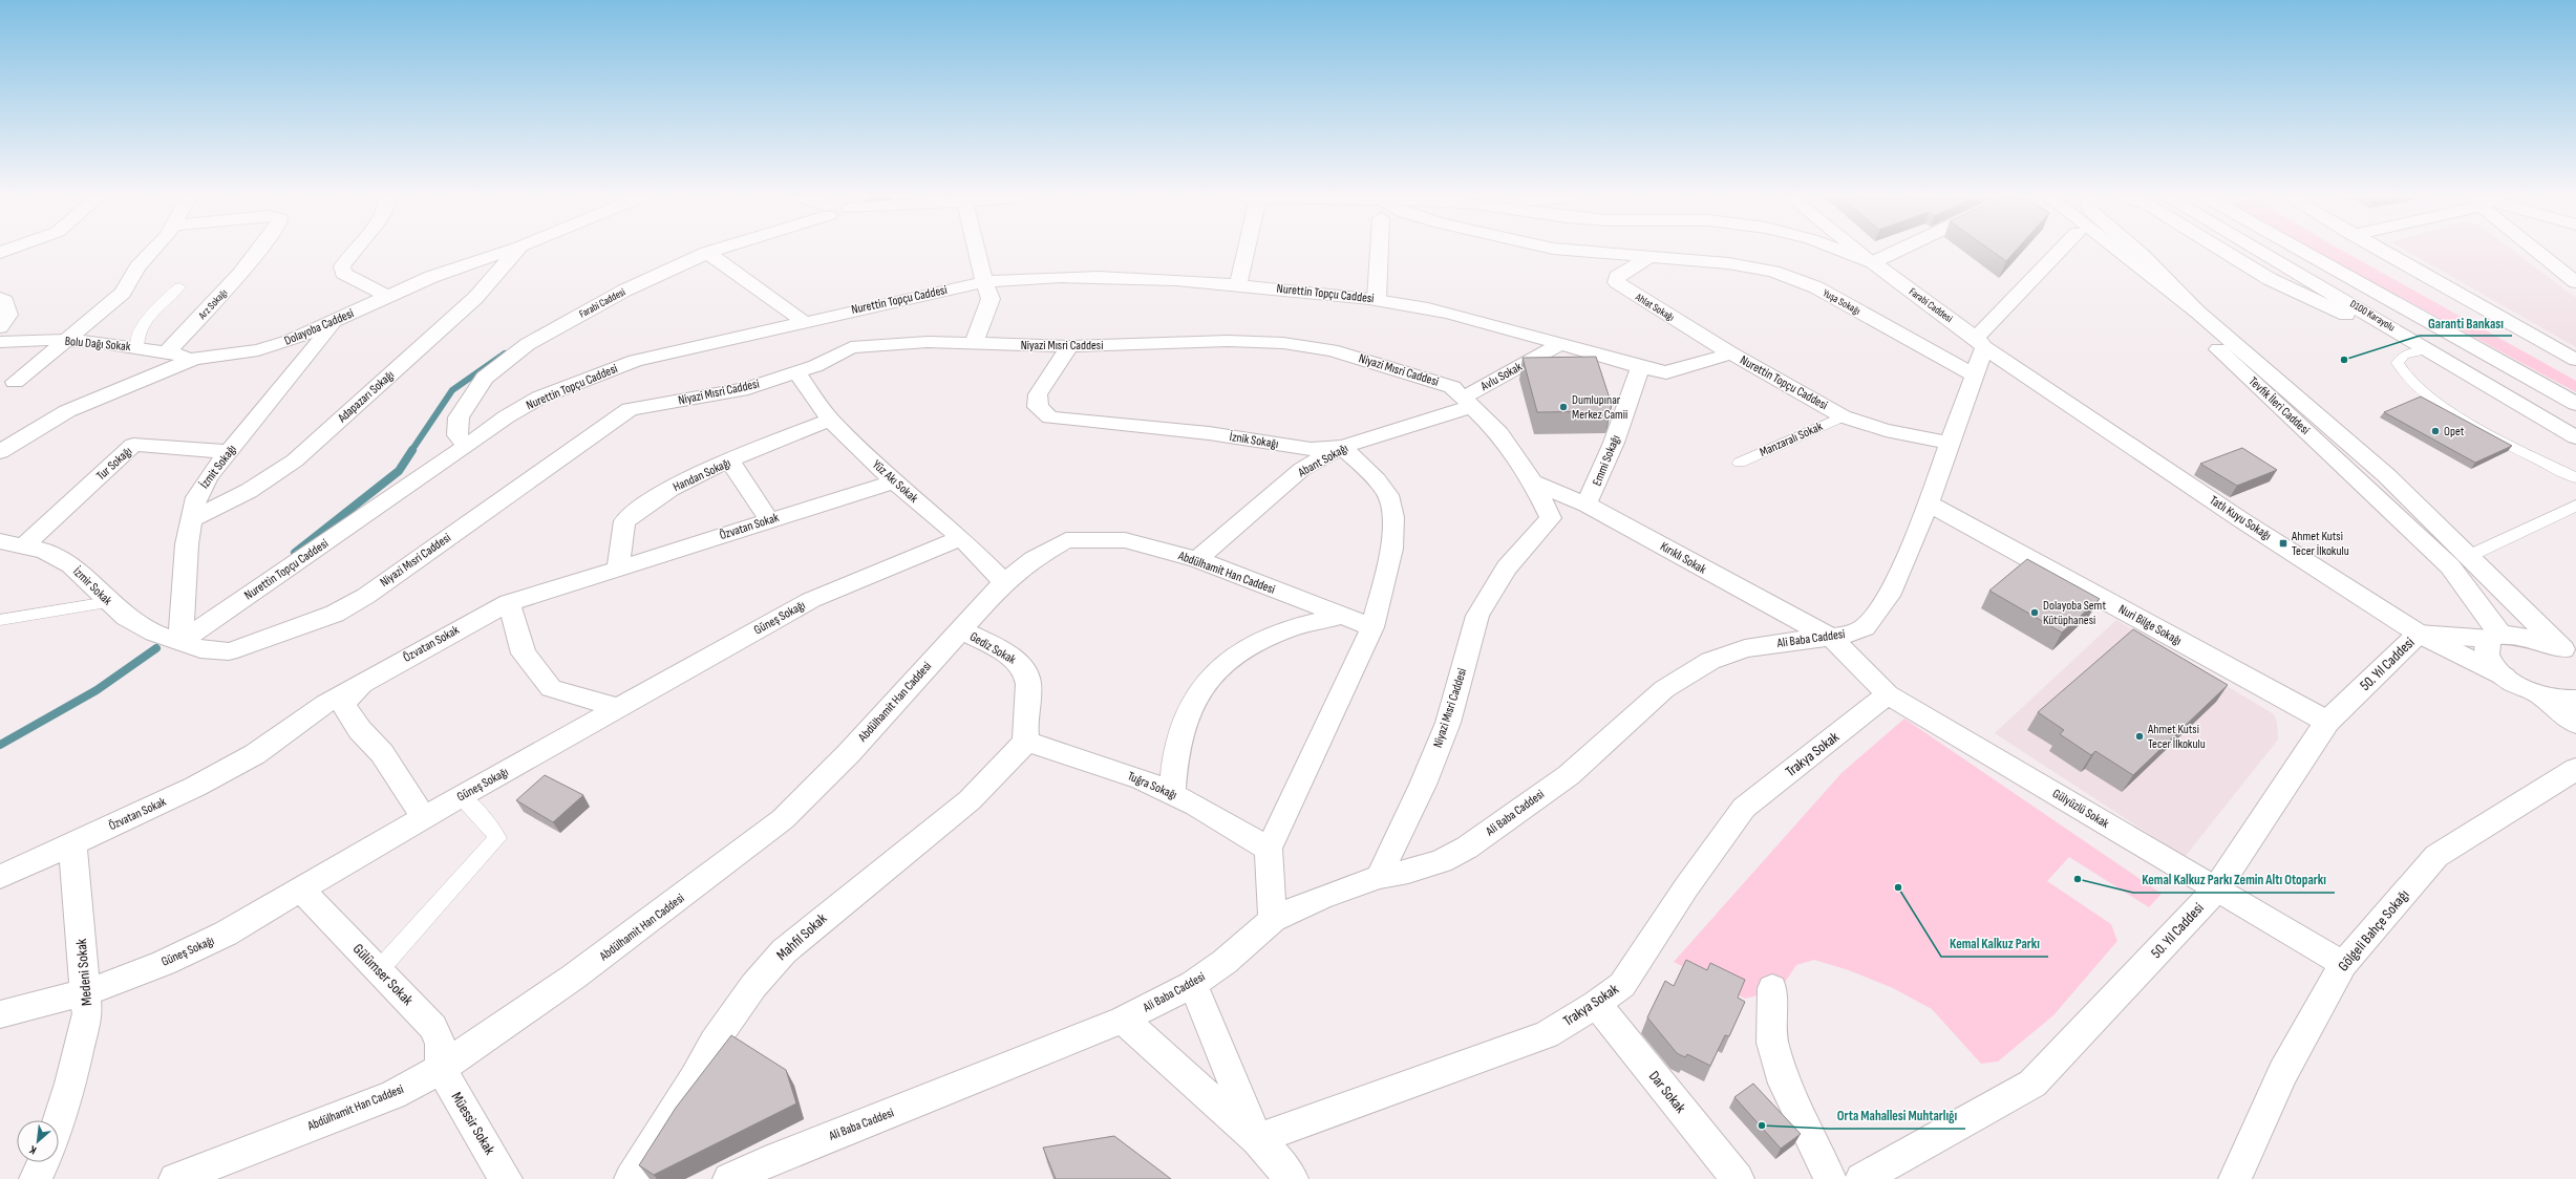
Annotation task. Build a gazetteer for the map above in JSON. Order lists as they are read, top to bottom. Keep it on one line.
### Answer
{"streets":{"main road":["Nurettin Topçu Caddesi","Yuşa Sokağı","Farabi Caddesi","Arz Sokağı","Ahlat Sokağı","D100 Karayolu","Dolayoba Caddesi","Bolu Dağı Sokak","Niyazi Mısri Caddesi","Avlu Sokak","Adapazarı Sokağı","Tevfik İleri Caddesi","İznik Sokağı","Abant Sokağı","Emmi Sokağı","Tur Sokağı","İzmit Sokağı","Handan Sokağı","Yüz Akı Sokak","Tatlı Kuyu Sokağı","Özvatan Sokak","Kırıklı Sokak","Abdülhamit Han Caddesi","İzmir Sokak","Güneş Sokağı","Nuri Bilge Sokağı","Ali Baba Caddesi","Gediz Sokak","50. Yıl Caddesi","Trakya Sokak","Tuğra Sokağı","Gülyüzlü Sokak","Gölgeli Bahçe Sokağı","Mahfil Sokak","Medeni Sokak","Gülümser Sokak","Dar Sokak","Müessir Sokak"],"lane":["Manzaralı Sokak"]},"crossings":[["Nurettin Topçu Caddesi","Farabi Caddesi"],["Nurettin Topçu Caddesi","Ahlat Sokağı"],["Nurettin Topçu Caddesi","Niyazi Mısri Caddesi"],["Nurettin Topçu Caddesi","Avlu Sokak"],["Nurettin Topçu Caddesi","Manzaralı Sokak"],["Nurettin Topçu Caddesi","Emmi Sokağı"],["Nurettin Topçu Caddesi","İzmit Sokağı"],["Nurettin Topçu Caddesi","İzmir Sokak"],["Nurettin Topçu Caddesi","Ali Baba Caddesi"],["Yuşa Sokağı","Ahlat Sokağı"],["Yuşa Sokağı","Ali Baba Caddesi"],["Farabi Caddesi","Tatlı Kuyu Sokağı"],["Farabi Caddesi","Ali Baba Caddesi"],["Arz Sokağı","Bolu Dağı Sokak"],["Dolayoba Caddesi","Bolu Dağı Sokak"],["Dolayoba Caddesi","İzmit Sokağı"],["Niyazi Mısri Caddesi","Avlu Sokak"],["Niyazi Mısri Caddesi","İznik Sokağı"],["Niyazi Mısri Caddesi","Abant Sokağı"],["Niyazi Mısri Caddesi","İzmit Sokağı"],["Niyazi Mısri Caddesi","Yüz Akı Sokak"],["Niyazi Mısri Caddesi","Kırıklı Sokak"],["Niyazi Mısri Caddesi","İzmir Sokak"],["Niyazi Mısri Caddesi","Ali Baba Caddesi"],["Avlu Sokak","Abant Sokağı"],["Adapazarı Sokağı","İzmit Sokağı"],["Tevfik İleri Caddesi","50. Yıl Caddesi"],["İznik Sokağı","Abant Sokağı"],["Abant Sokağı","Abdülhamit Han Caddesi"],["Emmi Sokağı","Kırıklı Sokak"],["Tur Sokağı","İzmit Sokağı"],["Tur Sokağı","İzmir Sokak"],["İzmit Sokağı","İzmir Sokak"],["Handan Sokağı","Yüz Akı Sokak"],["Handan Sokağı","Özvatan Sokak"],["Yüz Akı Sokak","Özvatan Sokak"],["Yüz Akı Sokak","Abdülhamit Han Caddesi"],["Yüz Akı Sokak","Güneş Sokağı"],["Tatlı Kuyu Sokağı","Ali Baba Caddesi"],["Tatlı Kuyu Sokağı","50. Yıl Caddesi"],["Özvatan Sokak","Medeni Sokak"],["Kırıklı Sokak","Ali Baba Caddesi"],["Kırıklı Sokak","Gülyüzlü Sokak"],["Abdülhamit Han Caddesi","Gediz Sokak"],["Abdülhamit Han Caddesi","Gülümser Sokak"],["Abdülhamit Han Caddesi","Müessir Sokak"],["Güneş Sokağı","Medeni Sokak"],["Güneş Sokağı","Gülümser Sokak"],["Nuri Bilge Sokağı","Ali Baba Caddesi"],["Nuri Bilge Sokağı","50. Yıl Caddesi"],["Ali Baba Caddesi","Gülyüzlü Sokak"],["Gediz Sokak","Tuğra Sokağı"],["Gediz Sokak","Mahfil Sokak"],["50. Yıl Caddesi","Gülyüzlü Sokak"],["Trakya Sokak","Gülyüzlü Sokak"],["Trakya Sokak","Dar Sokak"],["Tuğra Sokağı","Mahfil Sokak"],["Gülyüzlü Sokak","Gölgeli Bahçe Sokağı"],["Gülümser Sokak","Müessir Sokak"]],"places":{"other":["Garanti Bankası","Dumlupınar Merkez Camii","Opet","Dolayoba Semt Kütüphanesi","Ahmet Kutsi Tecer İlkokulu","Kemal Kalkuz Parkı Zemin Altı Otoparkı","Kemal Kalkuz Parkı","Orta Mahallesi Muhtarlığı"],"transit":["Ahmet Kutsi̇ Tecer İlkokulu"]},"north":"bottom left"}
